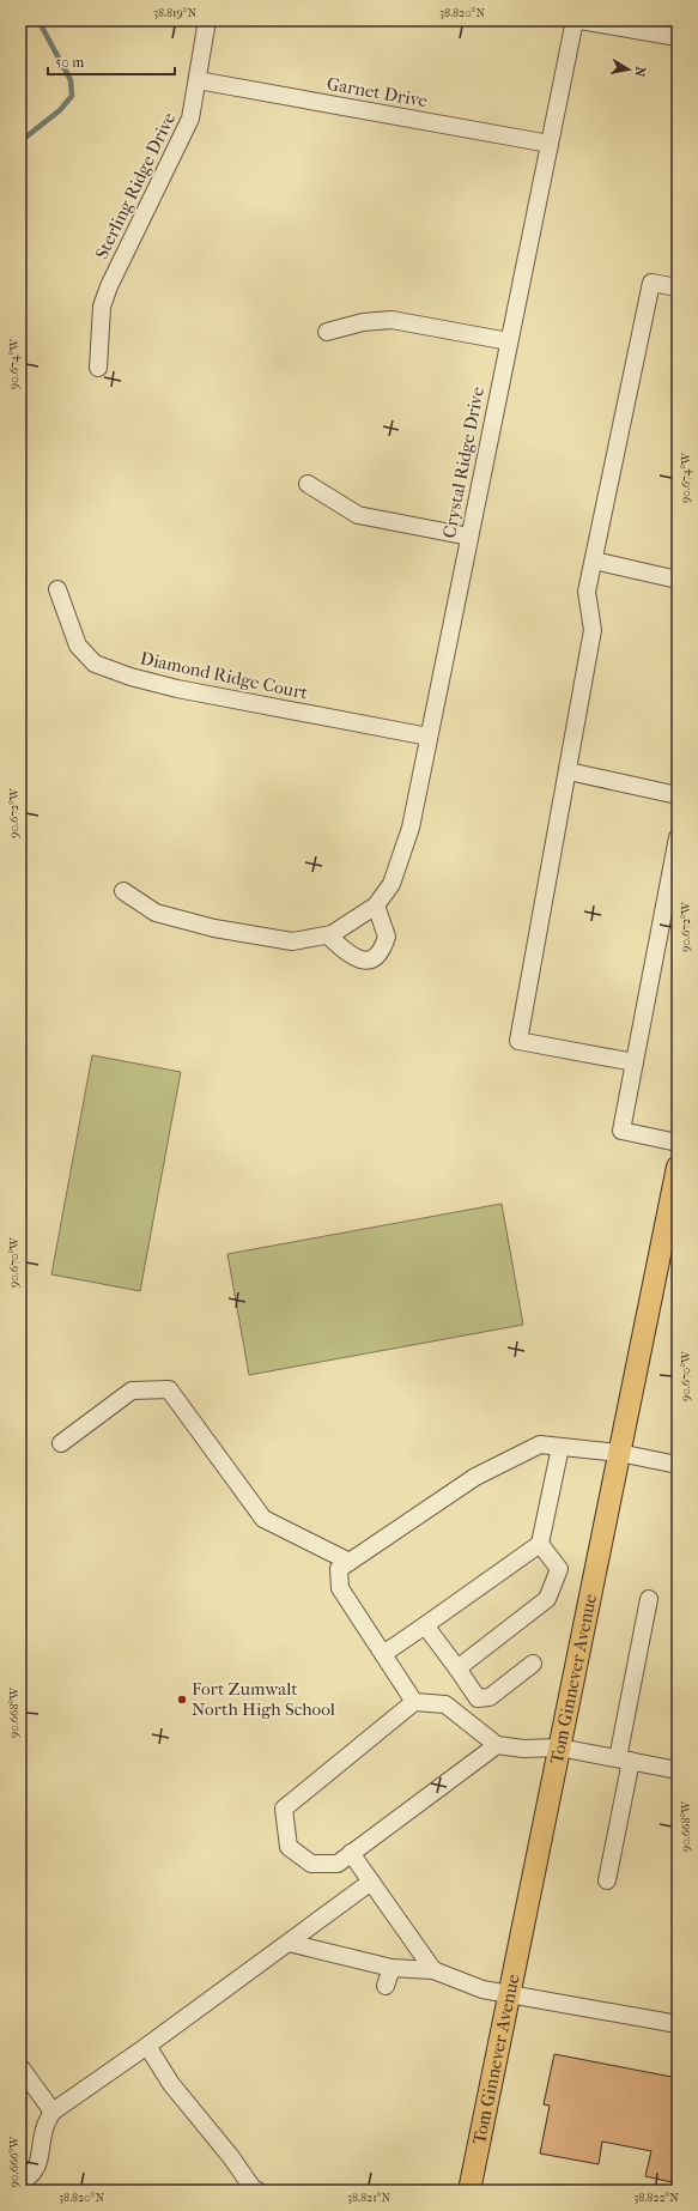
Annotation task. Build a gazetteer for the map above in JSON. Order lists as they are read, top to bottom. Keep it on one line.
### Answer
{"streets":{"main road":["Tom Ginnever Avenue"],"street":["Garnet Drive","Sterling Ridge Drive","Crystal Ridge Drive","Diamond Ridge Court"]},"crossings":[["Garnet Drive","Sterling Ridge Drive"],["Garnet Drive","Crystal Ridge Drive"],["Crystal Ridge Drive","Diamond Ridge Court"]],"places":["Fort Zumwalt North High School"],"scale_bar":"50 m","north":"right","coordinates":["38.819°N","38.820°N","90.674°W","90.672°W","90.670°W","90.668°W","90.666°W","38.821°N","38.822°N"]}
